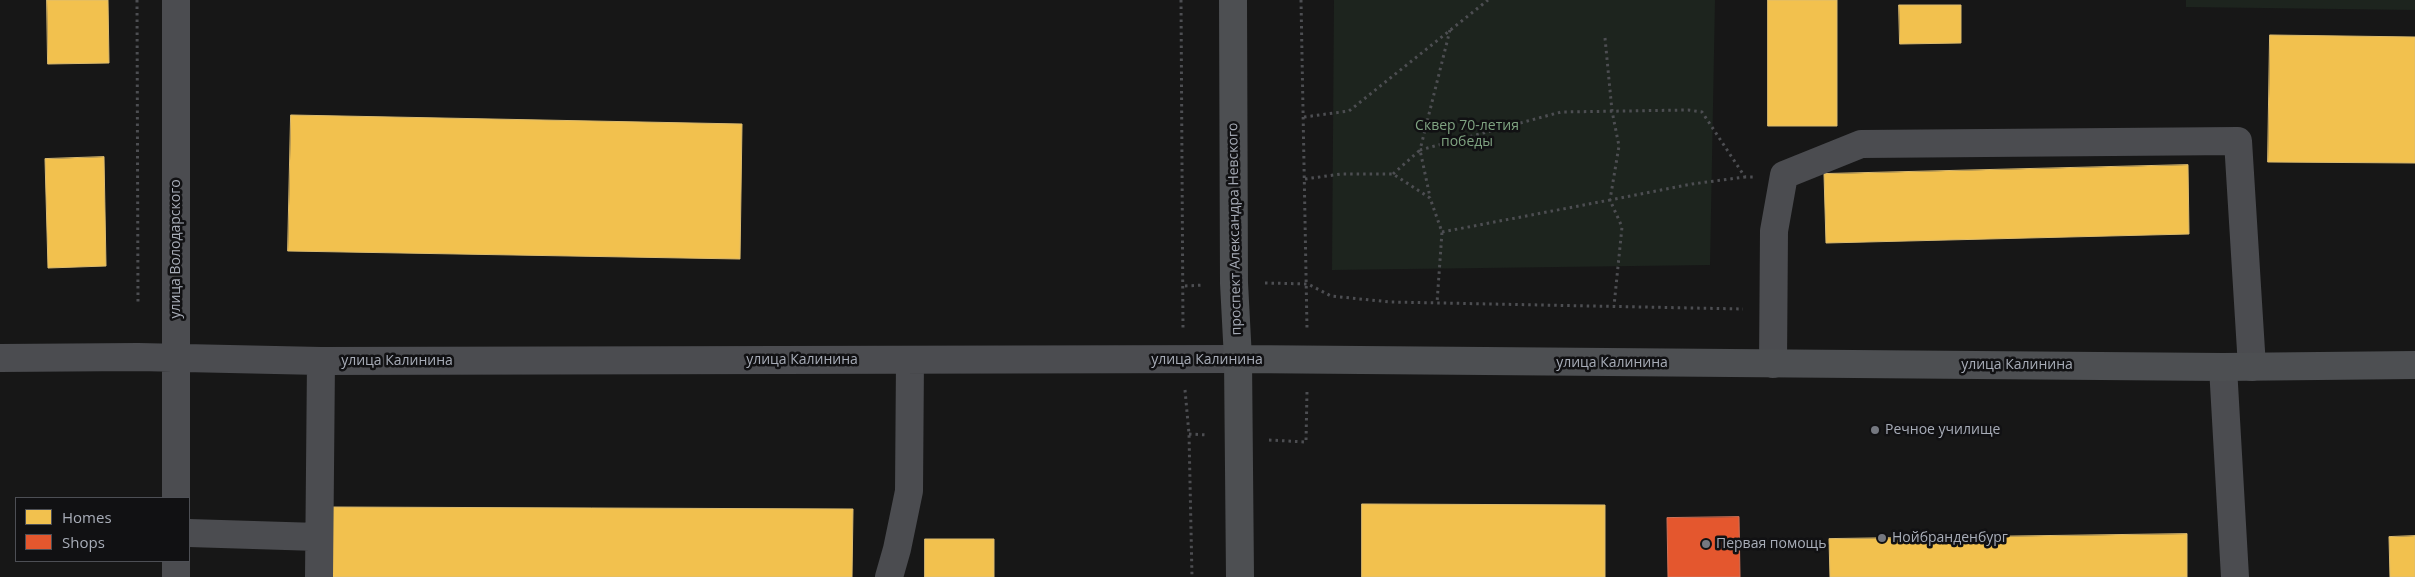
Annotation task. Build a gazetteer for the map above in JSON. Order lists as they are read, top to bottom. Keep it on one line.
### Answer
{"streets":{"main road":["проспект Александра Невского","улица Калинина"],"street":["улица Володарского"]},"crossings":[["проспект Александра Невского","улица Калинина"],["улица Володарского","улица Калинина"]],"parks":["Сквер 70-летия победы"],"places":["Речное училище","Нойбранденбург","Первая помощь"],"legend":["Homes","Shops"]}
